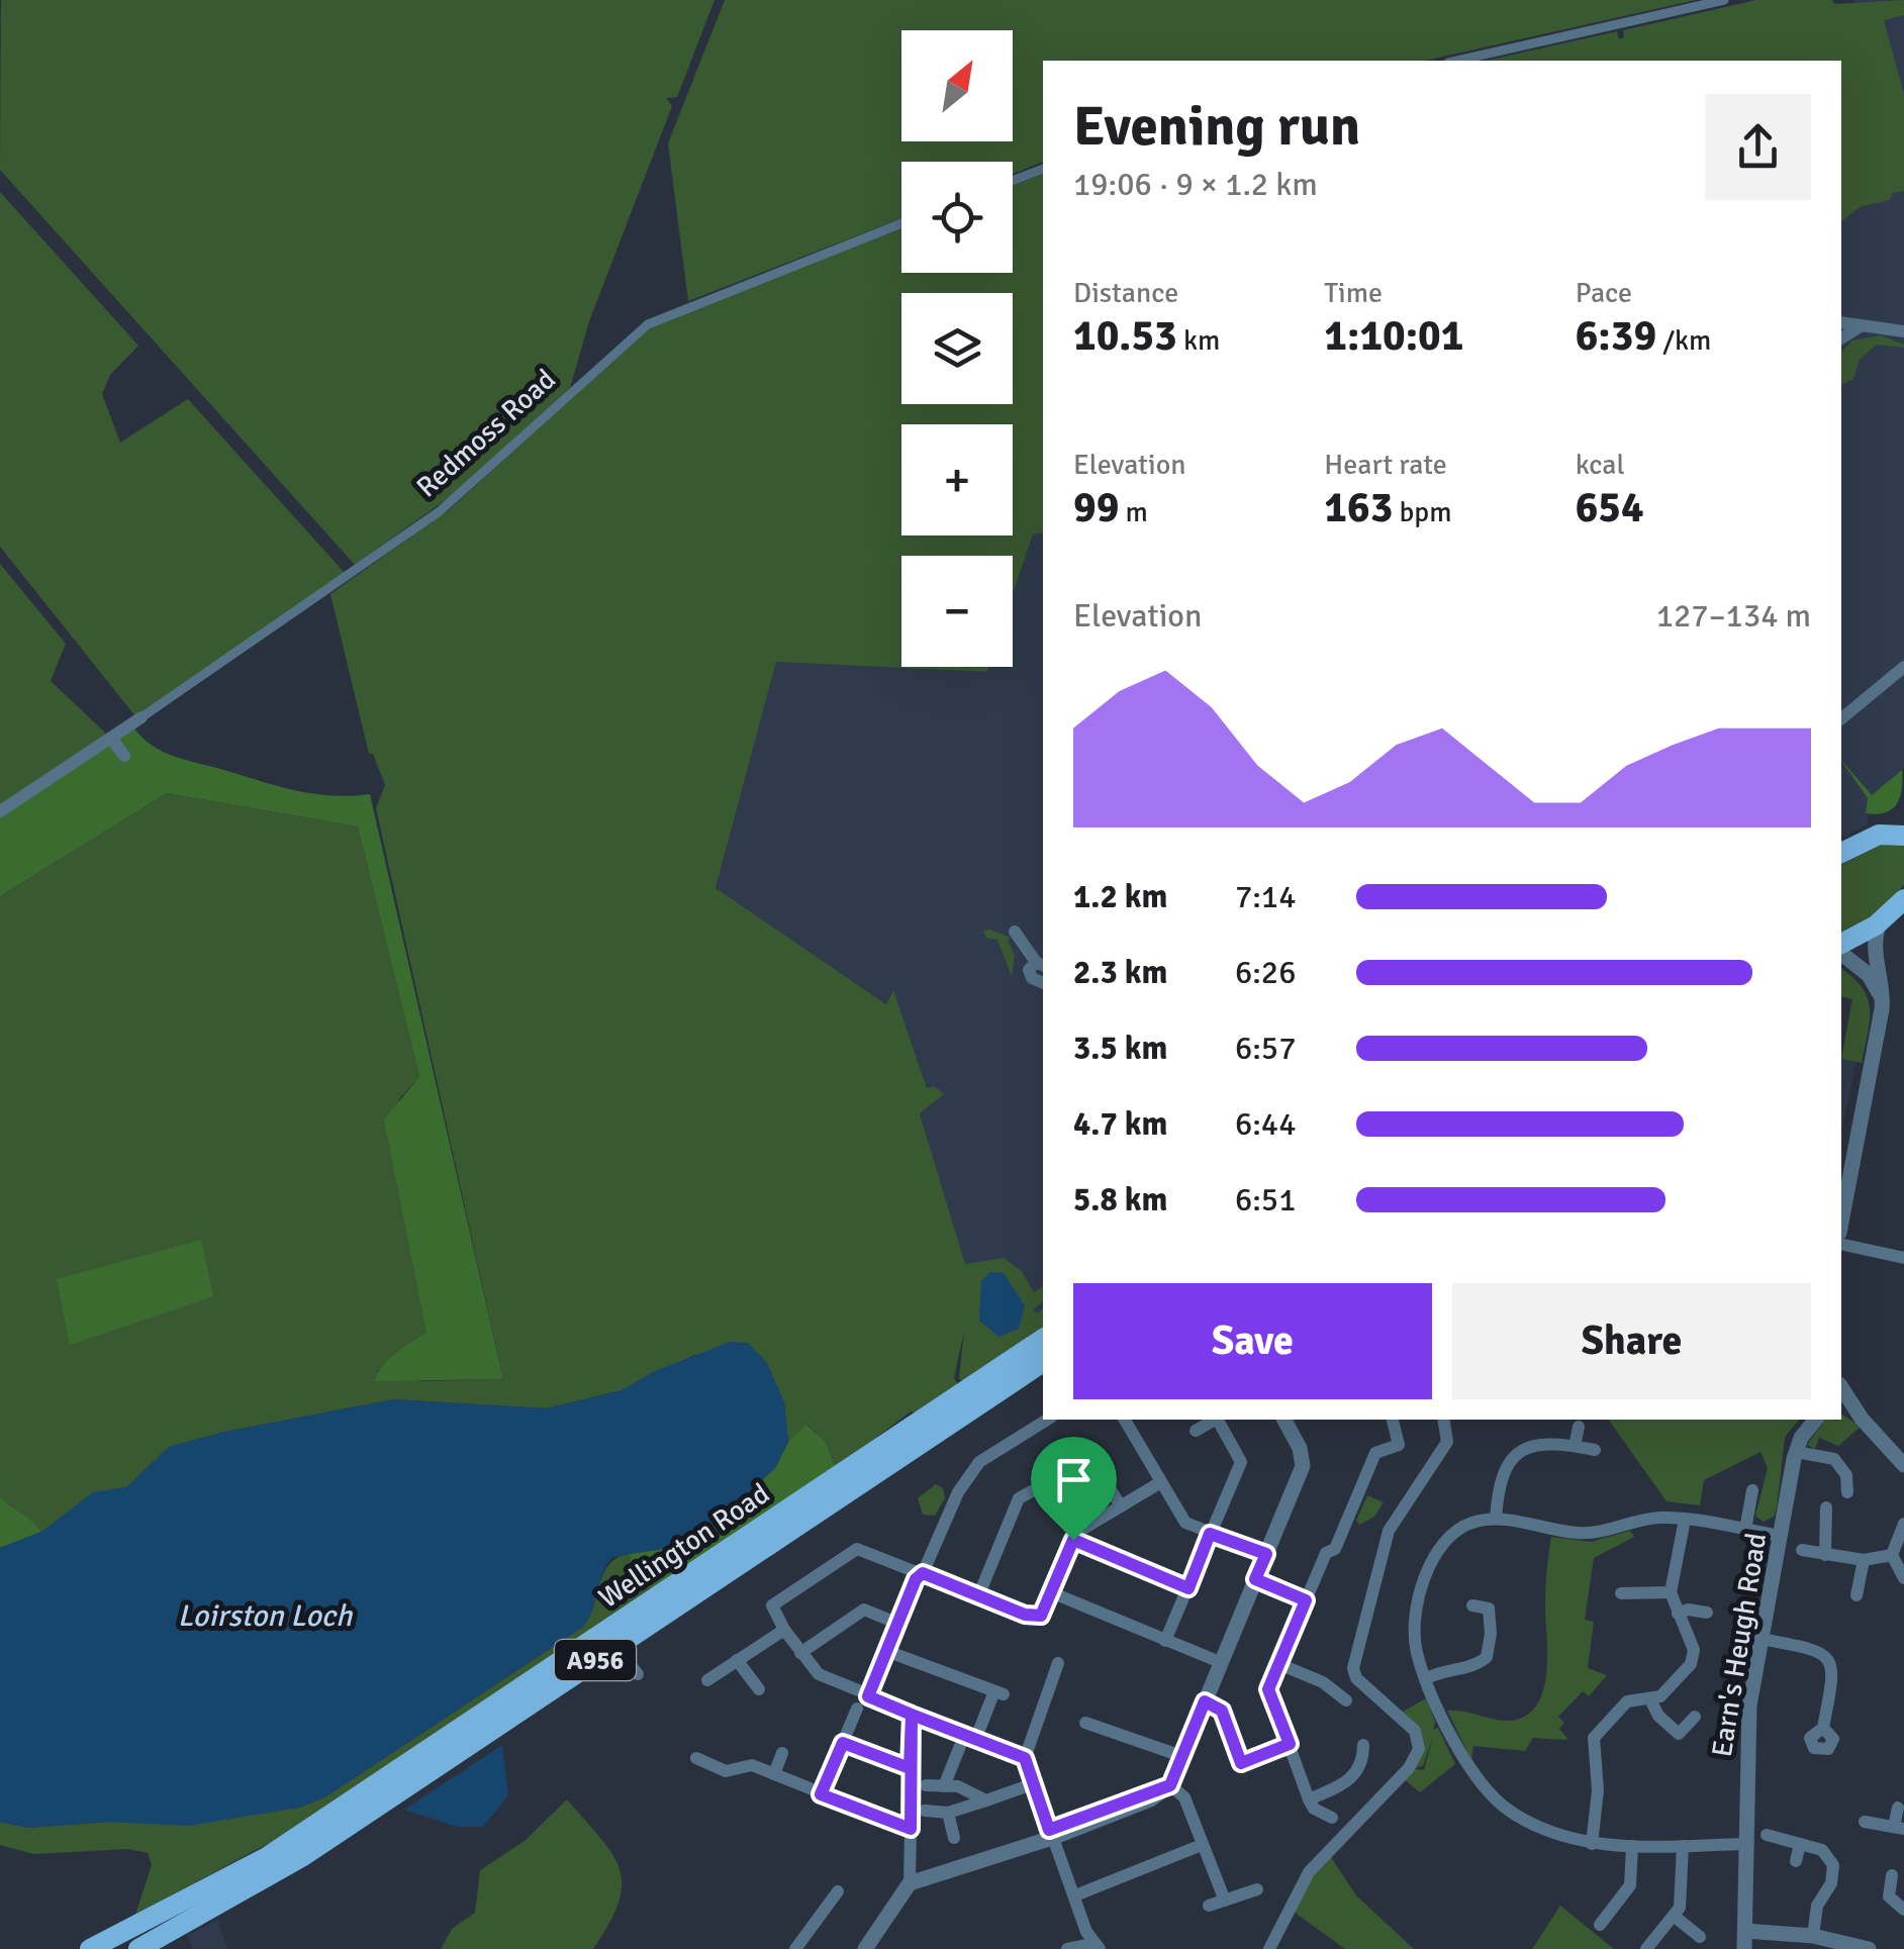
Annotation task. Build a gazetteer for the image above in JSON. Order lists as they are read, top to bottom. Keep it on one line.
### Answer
{"streets":{"main road":["Wellington Road","A956"],"street":["Redmoss Road","Earn's Heugh Road"]},"water":["Loirston Loch"],"north":"top right","page":{"map_buttons":["+","−"],"heading":["Evening run","19:06 · 9 × 1.2 km"],"stats":[["Distance","10.53 km"],["Time","1:10:01"],["Pace","6:39 /km"],["Elevation","99 m"],["Heart rate","163 bpm"],["kcal","654"]],"chart":["Elevation","127–134 m"],"list":[{"name":"1.2 km","note":"7:14"},{"name":"2.3 km","note":"6:26"},{"name":"3.5 km","note":"6:57"},{"name":"4.7 km","note":"6:44"},{"name":"5.8 km","note":"6:51"}],"buttons":["Save","Share"]}}
